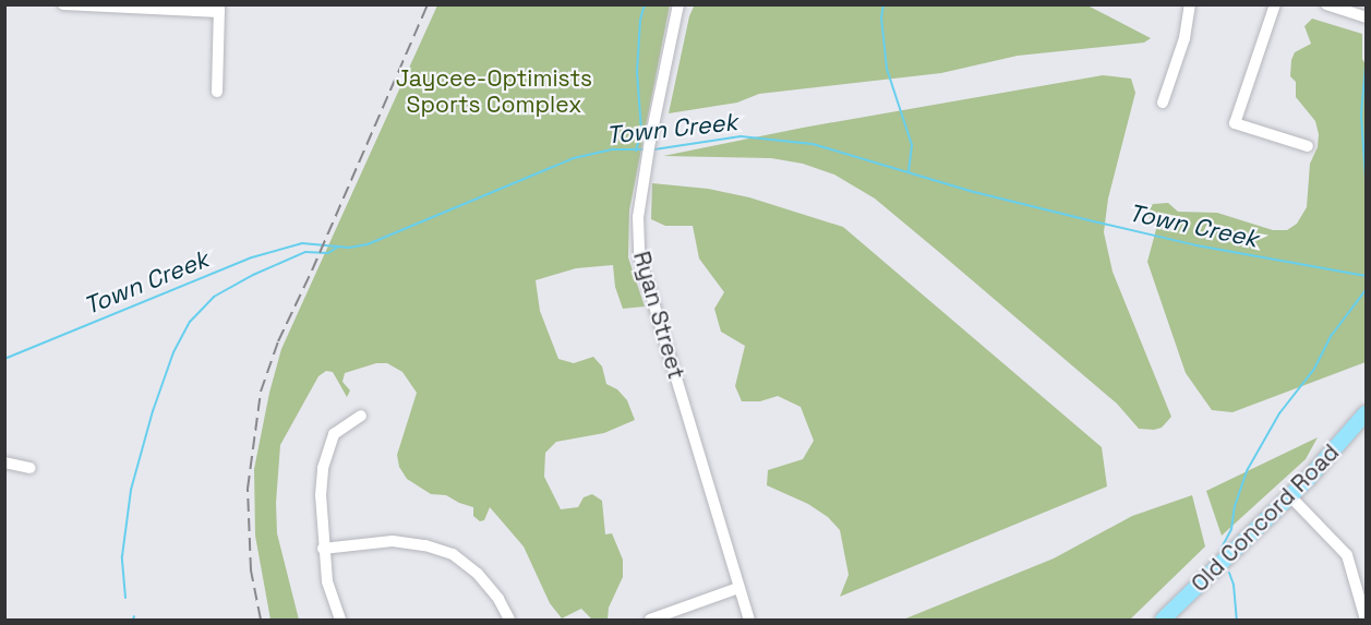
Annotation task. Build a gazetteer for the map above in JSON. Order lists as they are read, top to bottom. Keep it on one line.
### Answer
{"streets":{"main road":["Old Concord Road"],"street":["Ryan Street"]},"water":["Town Creek"],"parks":["Jaycee-Optimists Sports Complex"]}
